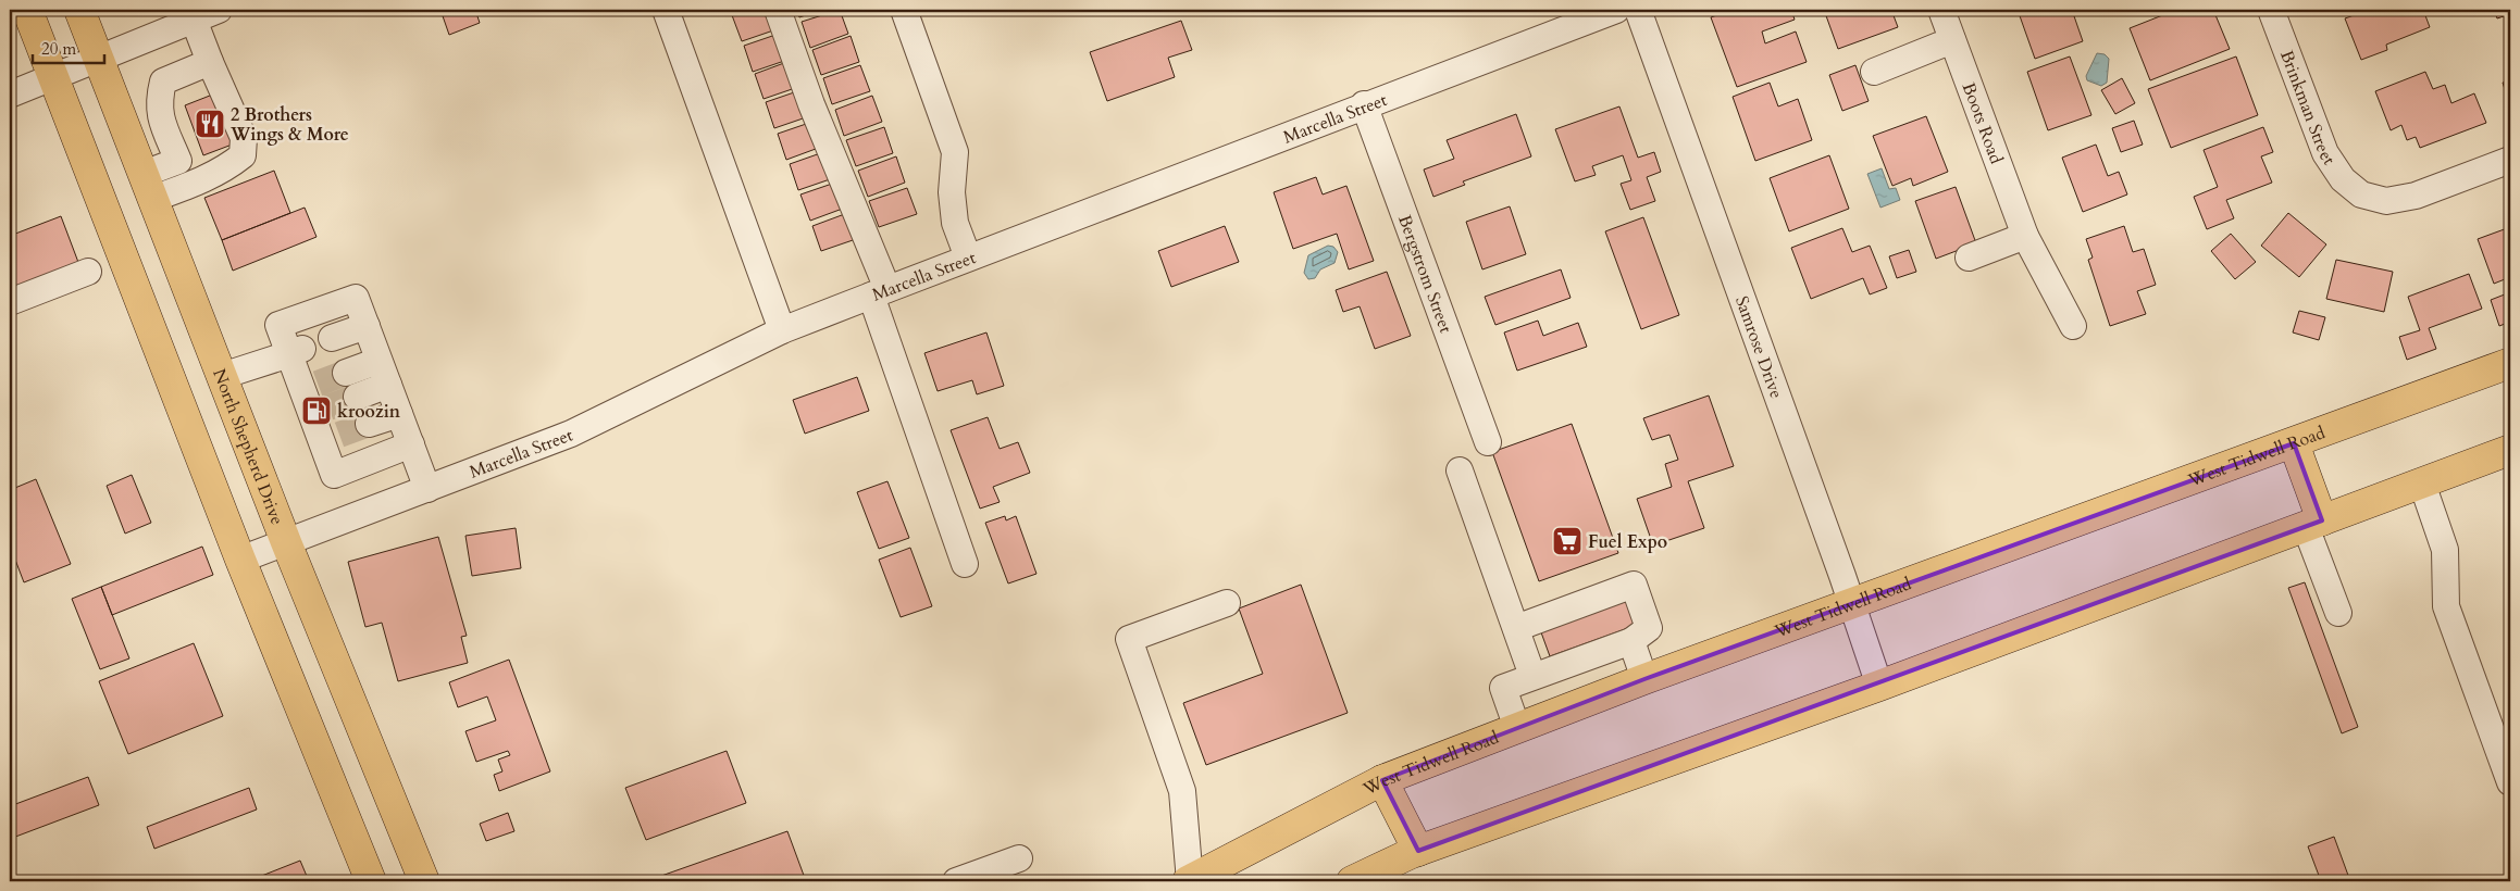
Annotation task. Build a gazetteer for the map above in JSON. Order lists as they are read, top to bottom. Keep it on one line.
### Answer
{"streets":{"main road":["North Shepherd Drive","West Tidwell Road"],"street":["Brinkman Street","Marcella Street","Boots Road","Bergstrom Street","Samrose Drive"]},"crossings":[["Marcella Street","Bergstrom Street"],["Marcella Street","North Shepherd Drive"],["Samrose Drive","West Tidwell Road"]],"places":{"restaurant":["2 Brothers Wings & More"],"fuel station":["kroozin"],"supermarket":["Fuel Expo"]},"scale_bar":"20 m"}
